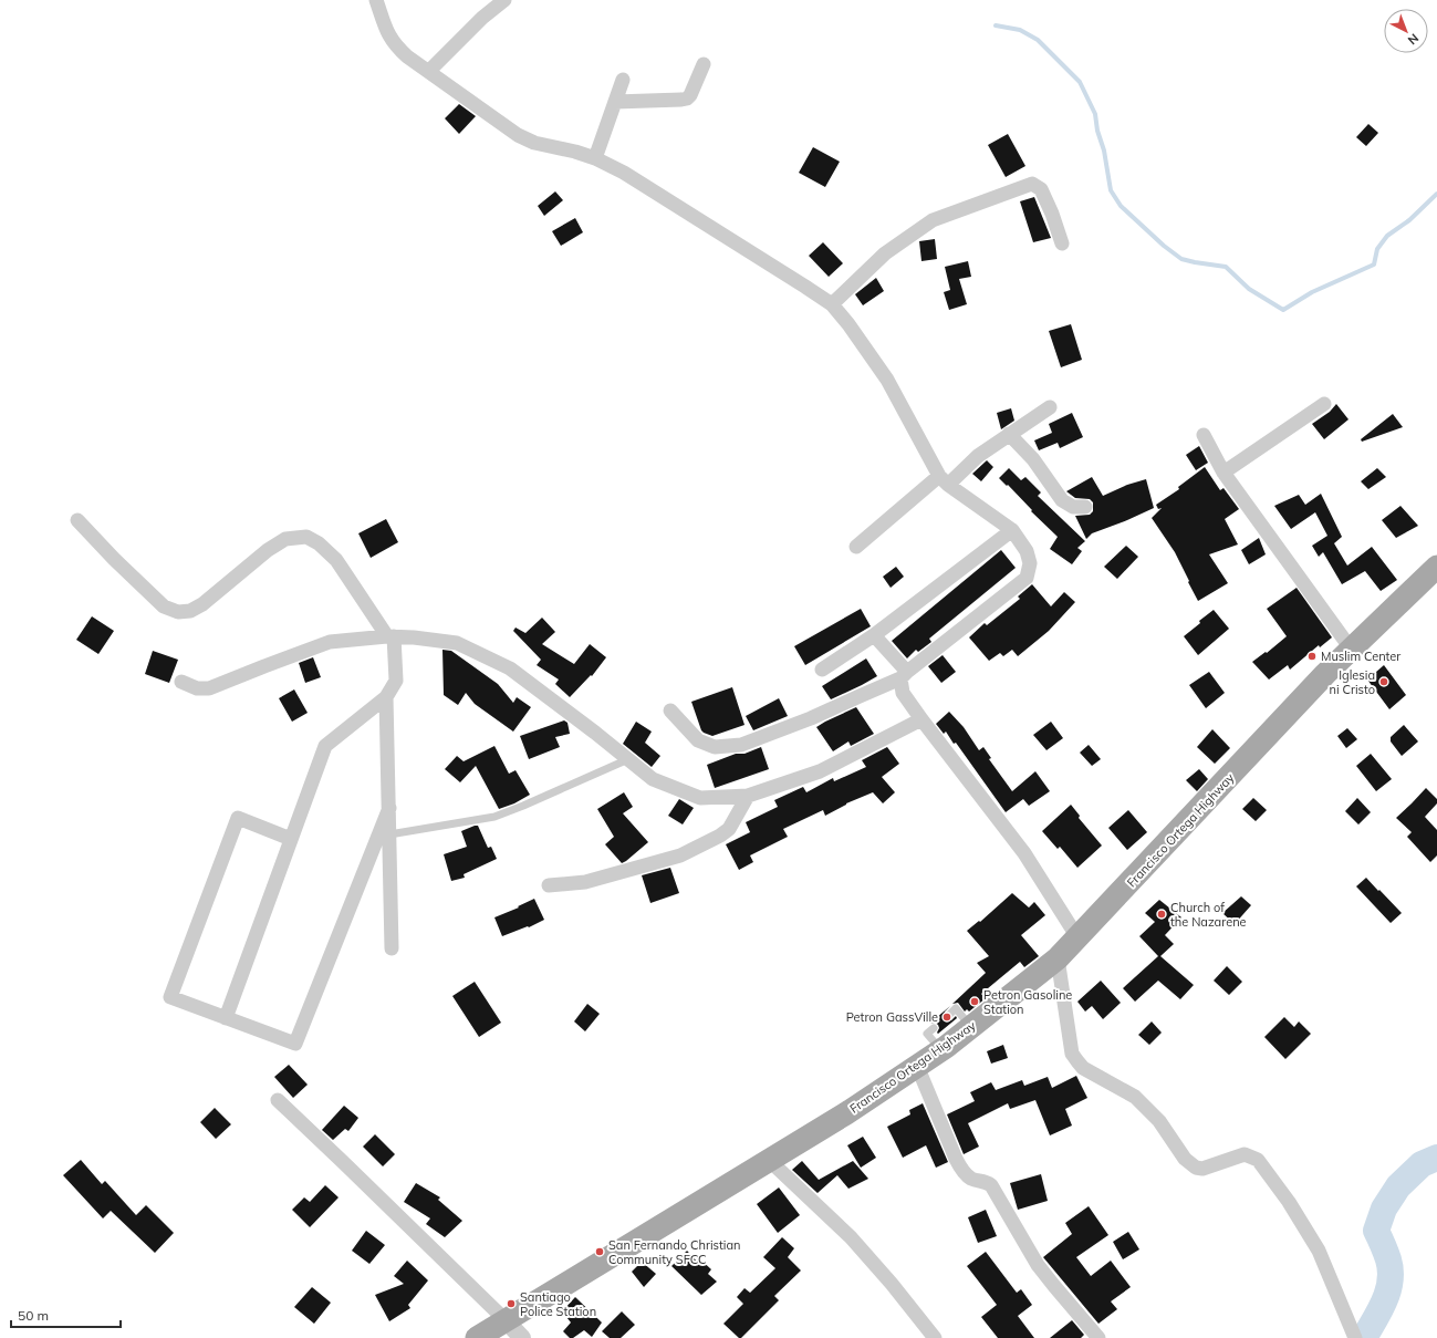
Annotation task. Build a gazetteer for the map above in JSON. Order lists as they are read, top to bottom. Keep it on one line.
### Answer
{"streets":{"main road":["Francisco Ortega Highway"]},"places":["Muslim Center","Iglesia ni Cristo","Church of the Nazarene","Petron Gasoline Station","Petron GassVille","San Fernando Christian Community SFCC","Santiago Police Station"],"scale_bar":"50 m","north":"bottom right"}
